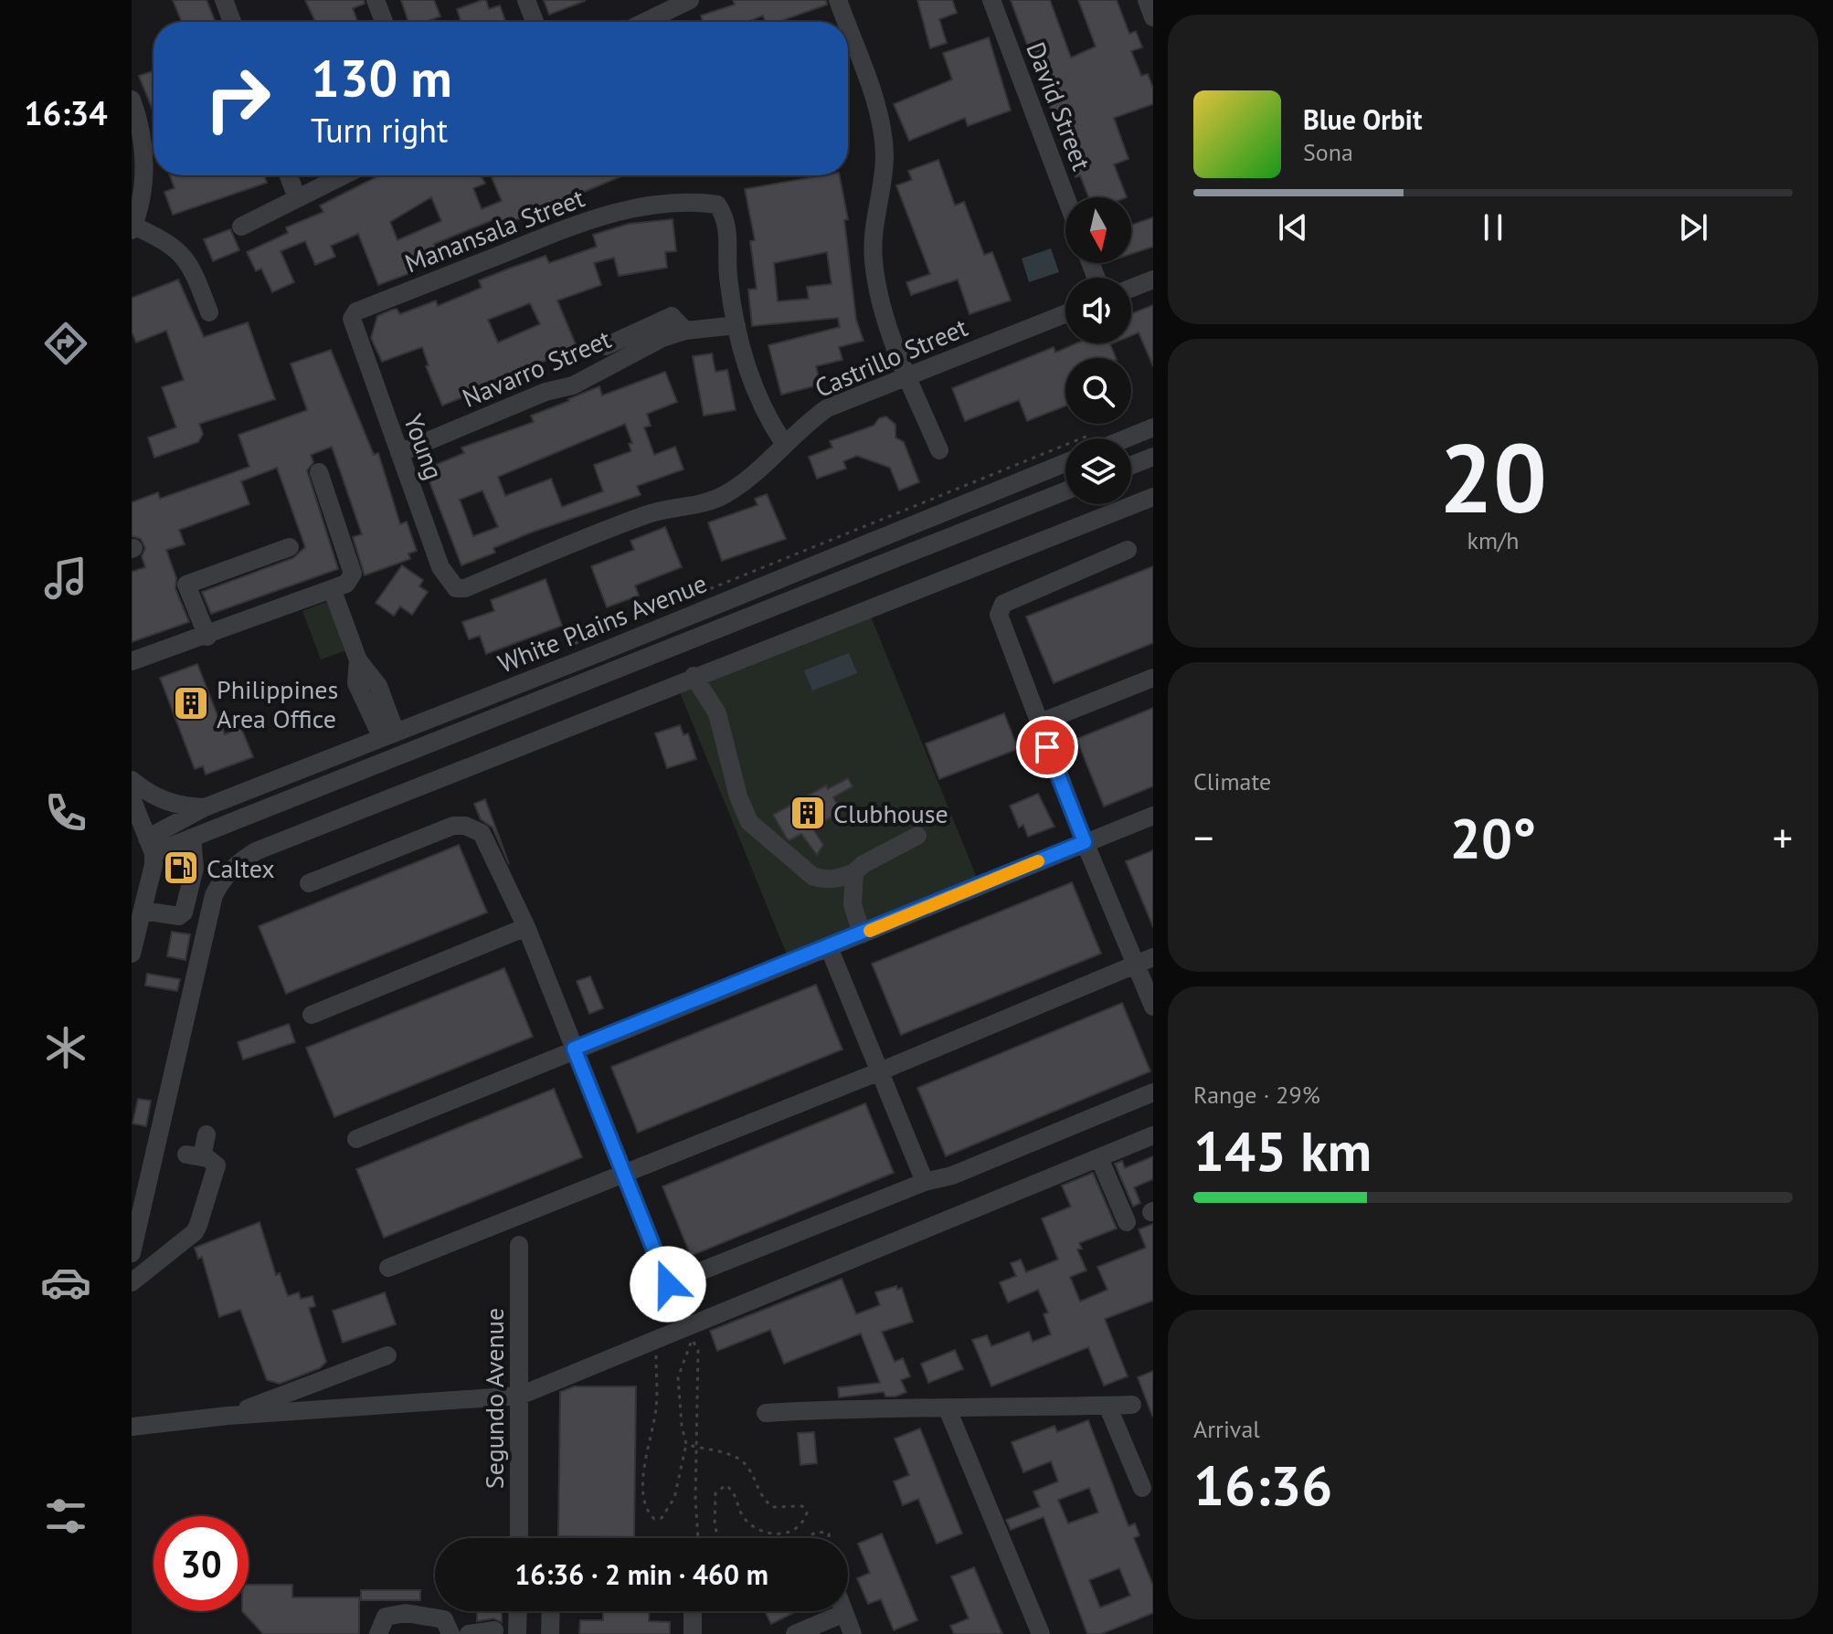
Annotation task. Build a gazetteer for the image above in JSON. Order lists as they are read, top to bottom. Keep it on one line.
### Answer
{"streets":{"street":["David Street","Manansala Street","Castrillo Street","Navarro Street","Young","White Plains Avenue","Segundo Avenue"]},"crossings":[["Manansala Street","Castrillo Street"],["Manansala Street","Navarro Street"],["Manansala Street","Young"],["Castrillo Street","Young"],["Navarro Street","Young"]],"places":{"building":["Philippines Area Office","Clubhouse"],"fuel station":["Caltex"]},"north":"bottom","page":{"tabs":"16:34","turn":["130 m","Turn right"],"song":["Blue Orbit","Sona"],"tile":[["20","km/h"],"Climate",["Range · 29%","145 km"],["Arrival","16:36"]],"heat":["−","20°","+"],"limit":"30","trip":"16:36 · 2 min · 460 m"}}
